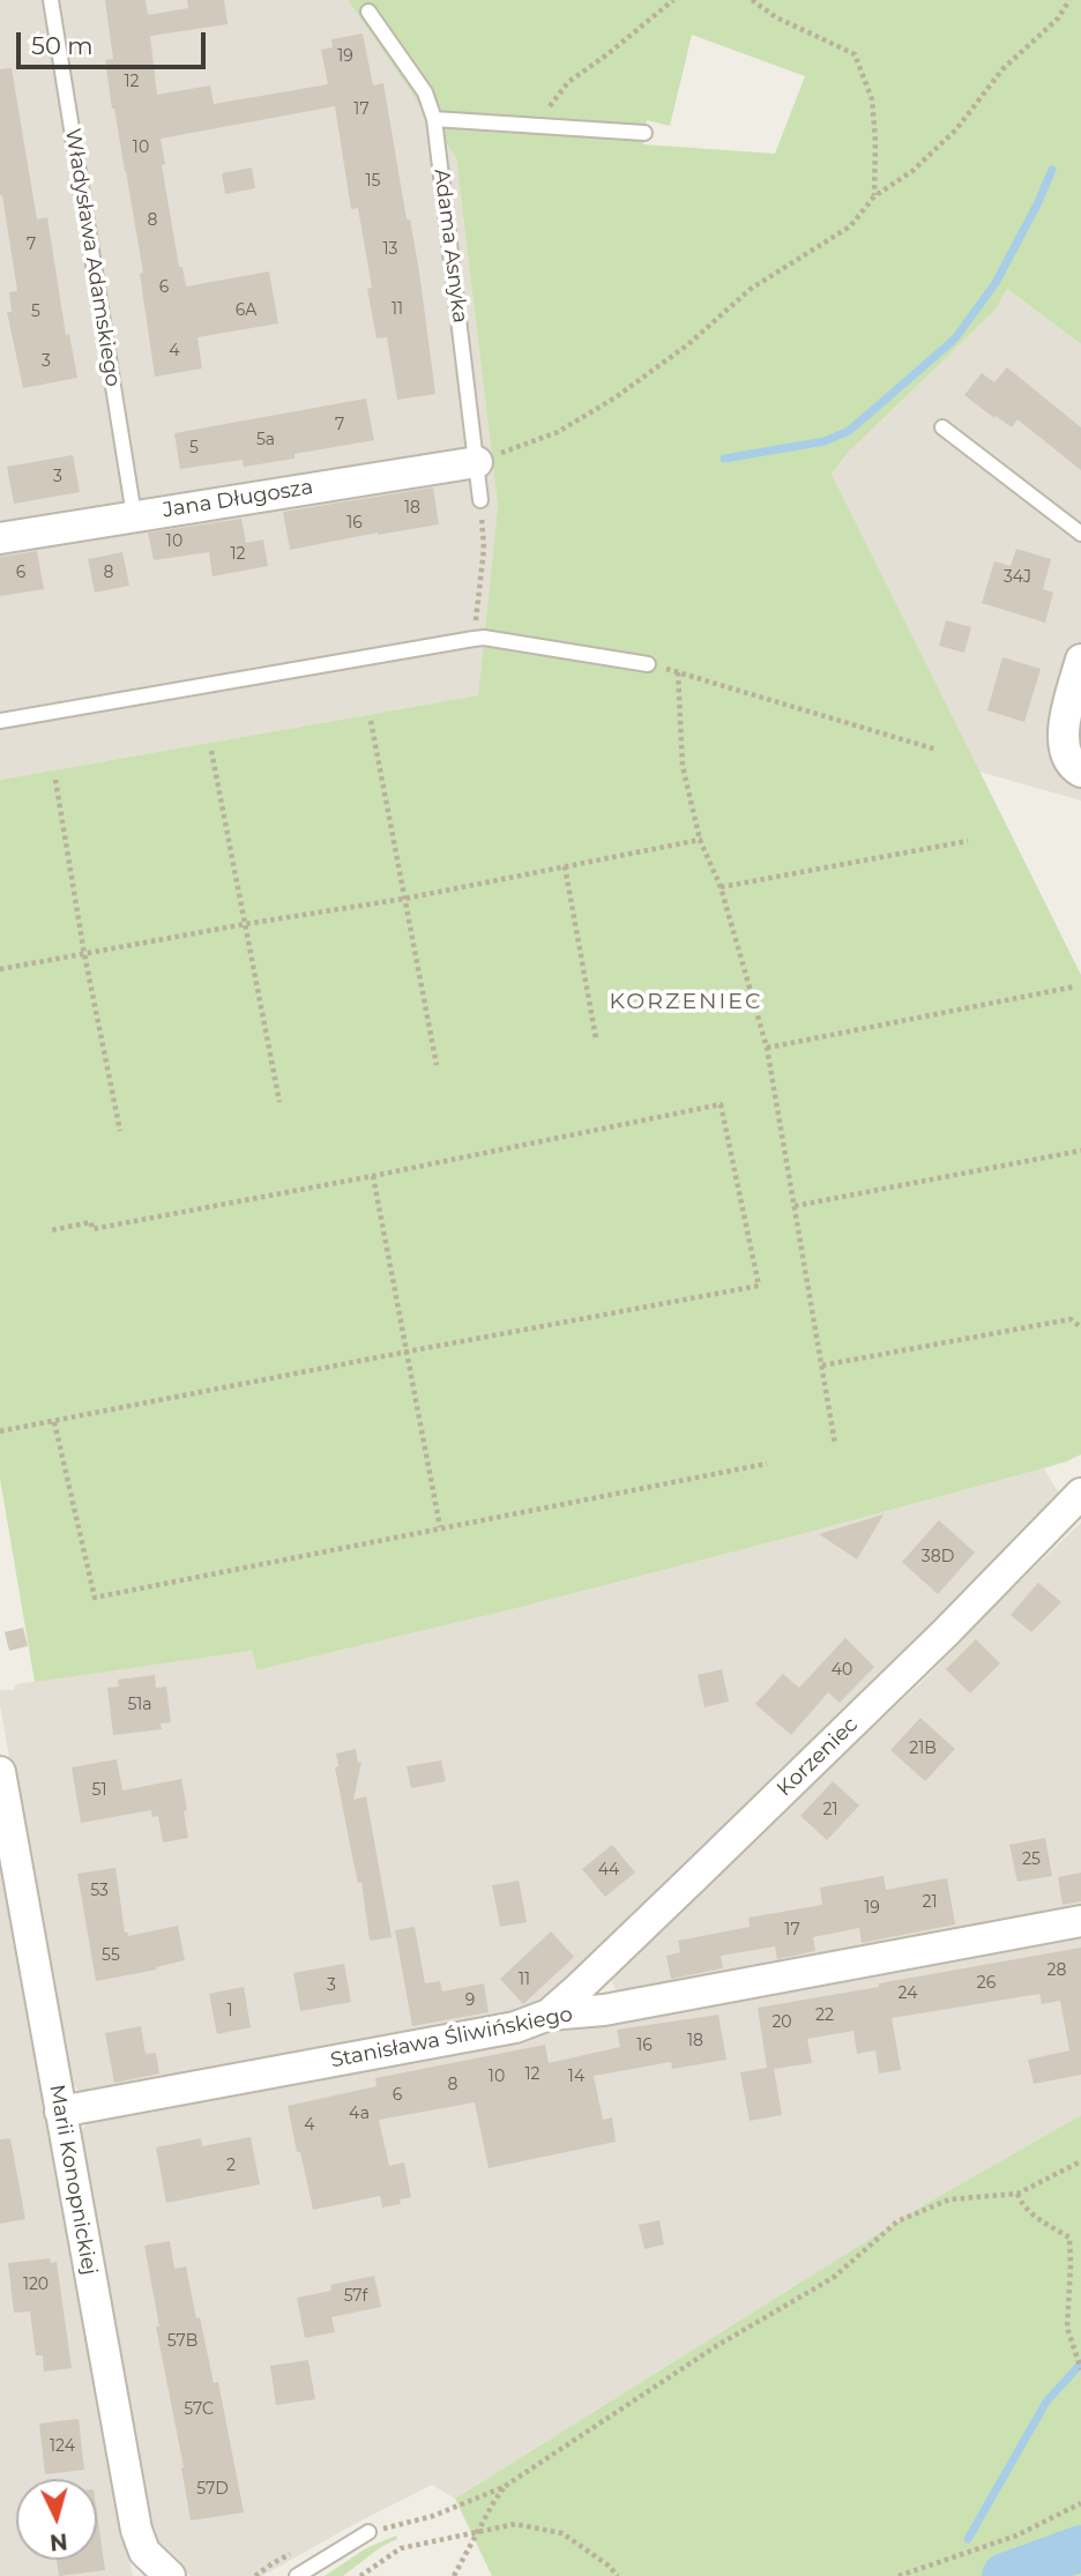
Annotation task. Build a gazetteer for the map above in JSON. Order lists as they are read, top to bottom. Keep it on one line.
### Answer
{"streets":{"street":["Jana Długosza","Korzeniec","Stanisława Śliwińskiego","Marii Konopnickiej"],"lane":["Adama Asnyka","Władysława Adamskiego"]},"crossings":[["Adama Asnyka","Jana Długosza"],["Władysława Adamskiego","Jana Długosza"],["Korzeniec","Stanisława Śliwińskiego"],["Stanisława Śliwińskiego","Marii Konopnickiej"]],"districts":["KORZENIEC"],"house_numbers":["19","12","17","10","15","8","7","13","6","11","6A","5","4","3","7","5a","5","3","18","16","10","12","6","8","34J","38D","40","51a","21B","51","21","25","44","53","21","19","17","55","28","11","26","3","24","9","1","22","20","18","16","12","10","14","8","6","4a","4","2","120","57f","57B","57C","124","57D"],"scale_bar":"50 m","north":"bottom"}
